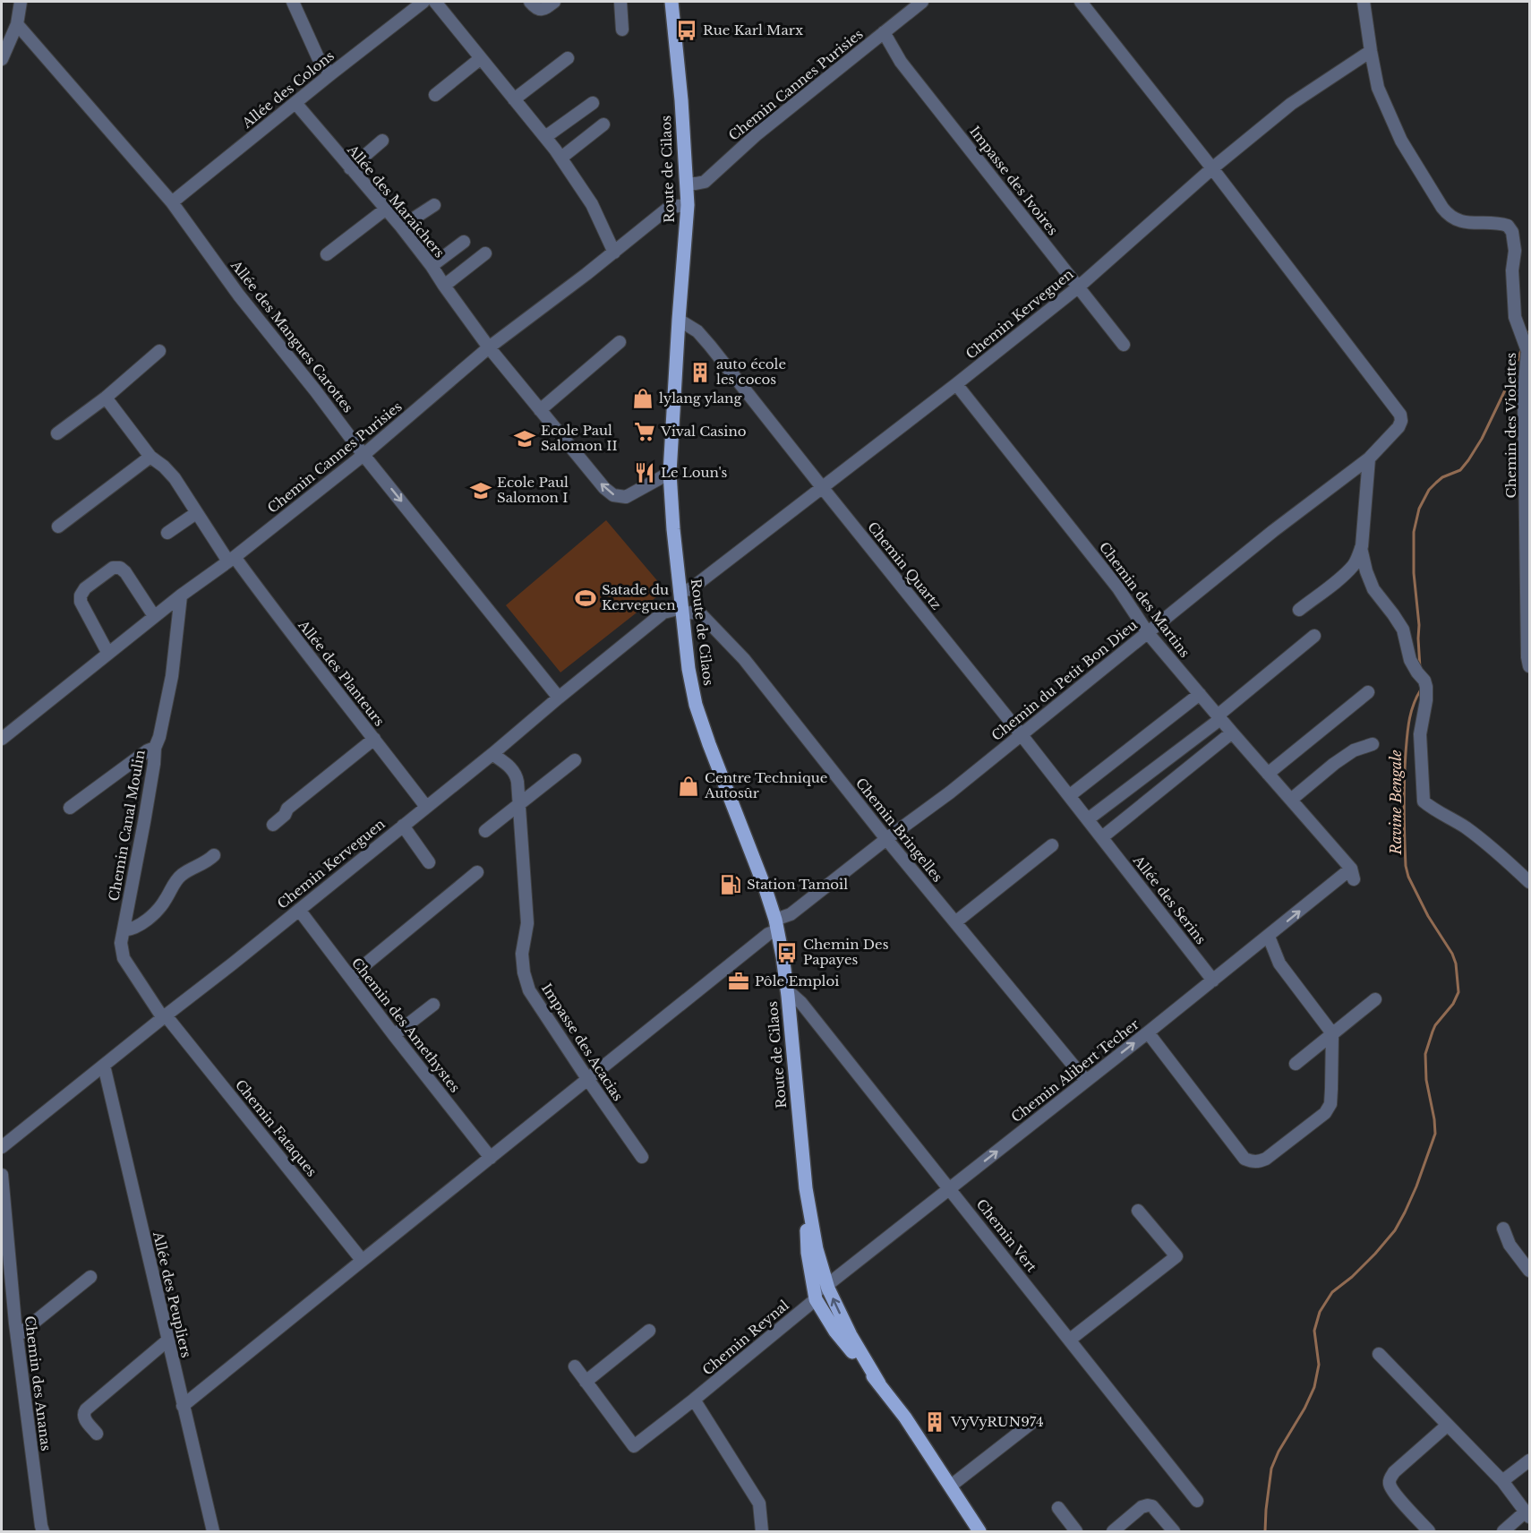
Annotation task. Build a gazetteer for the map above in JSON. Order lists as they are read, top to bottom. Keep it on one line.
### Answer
{"streets":{"main road":["Route de Cilaos"],"street":["Chemin Cannes Purisies","Allée des Colons","Impasse des Ivoires","Allée des Maraîchers","Chemin Kerveguen","Allée des Mangues Carottes","Chemin des Violettes","Chemin Quartz","Chemin des Martins","Allée des Planteurs","Chemin du Petit Bon Dieu","Chemin Canal Moulin","Chemin Bringelles","Allée des Serins","Chemin des Amethystes","Impasse des Acacias","Chemin Alibert Techer","Chemin Fataques","Chemin Vert","Allée des Peupliers","Chemin Reynal","Chemin des Ananas"]},"crossings":[["Chemin Cannes Purisies","Route de Cilaos"],["Chemin Cannes Purisies","Impasse des Ivoires"],["Chemin Cannes Purisies","Allée des Maraîchers"],["Chemin Cannes Purisies","Allée des Mangues Carottes"],["Chemin Cannes Purisies","Allée des Planteurs"],["Chemin Cannes Purisies","Chemin Canal Moulin"],["Allée des Colons","Allée des Maraîchers"],["Allée des Colons","Allée des Mangues Carottes"],["Route de Cilaos","Allée des Maraîchers"],["Route de Cilaos","Chemin Kerveguen"],["Route de Cilaos","Chemin Quartz"],["Route de Cilaos","Chemin du Petit Bon Dieu"],["Route de Cilaos","Chemin Bringelles"],["Route de Cilaos","Chemin Alibert Techer"],["Route de Cilaos","Chemin Vert"],["Route de Cilaos","Chemin Reynal"],["Impasse des Ivoires","Chemin Kerveguen"],["Chemin Kerveguen","Allée des Mangues Carottes"],["Chemin Kerveguen","Chemin des Violettes"],["Chemin Kerveguen","Chemin Quartz"],["Chemin Kerveguen","Chemin des Martins"],["Chemin Kerveguen","Allée des Planteurs"],["Chemin Kerveguen","Chemin du Petit Bon Dieu"],["Chemin Kerveguen","Chemin Canal Moulin"],["Chemin Kerveguen","Chemin Bringelles"],["Chemin Kerveguen","Chemin des Amethystes"],["Chemin Kerveguen","Impasse des Acacias"],["Chemin Kerveguen","Chemin Fataques"],["Chemin Kerveguen","Allée des Peupliers"],["Chemin Quartz","Chemin du Petit Bon Dieu"],["Chemin Quartz","Allée des Serins"],["Chemin des Martins","Chemin du Petit Bon Dieu"],["Chemin des Martins","Chemin Alibert Techer"],["Chemin du Petit Bon Dieu","Chemin Bringelles"],["Chemin du Petit Bon Dieu","Chemin des Amethystes"],["Chemin du Petit Bon Dieu","Impasse des Acacias"],["Chemin du Petit Bon Dieu","Chemin Fataques"],["Chemin du Petit Bon Dieu","Allée des Peupliers"],["Chemin Canal Moulin","Chemin Fataques"],["Chemin Bringelles","Chemin Alibert Techer"],["Allée des Serins","Chemin Alibert Techer"],["Chemin Alibert Techer","Chemin Vert"],["Chemin Alibert Techer","Chemin Reynal"]],"one_way":["Allée des Mangues Carottes","Chemin Alibert Techer"],"water":["Ravine Bengale"],"places":{"bus stop":["Rue Karl Marx","Chemin Des Papayes"],"building":["auto école les cocos","VyVyRUN974"],"shop":["lylang ylang","Centre Technique Autosûr"],"supermarket":["Vival Casino"],"school or university":["Ecole Paul Salomon II","Ecole Paul Salomon I"],"restaurant":["Le Loun's"],"sports":["Satade du Kerveguen"],"fuel station":["Station Tamoil"],"office":["Pôle Emploi"]}}
